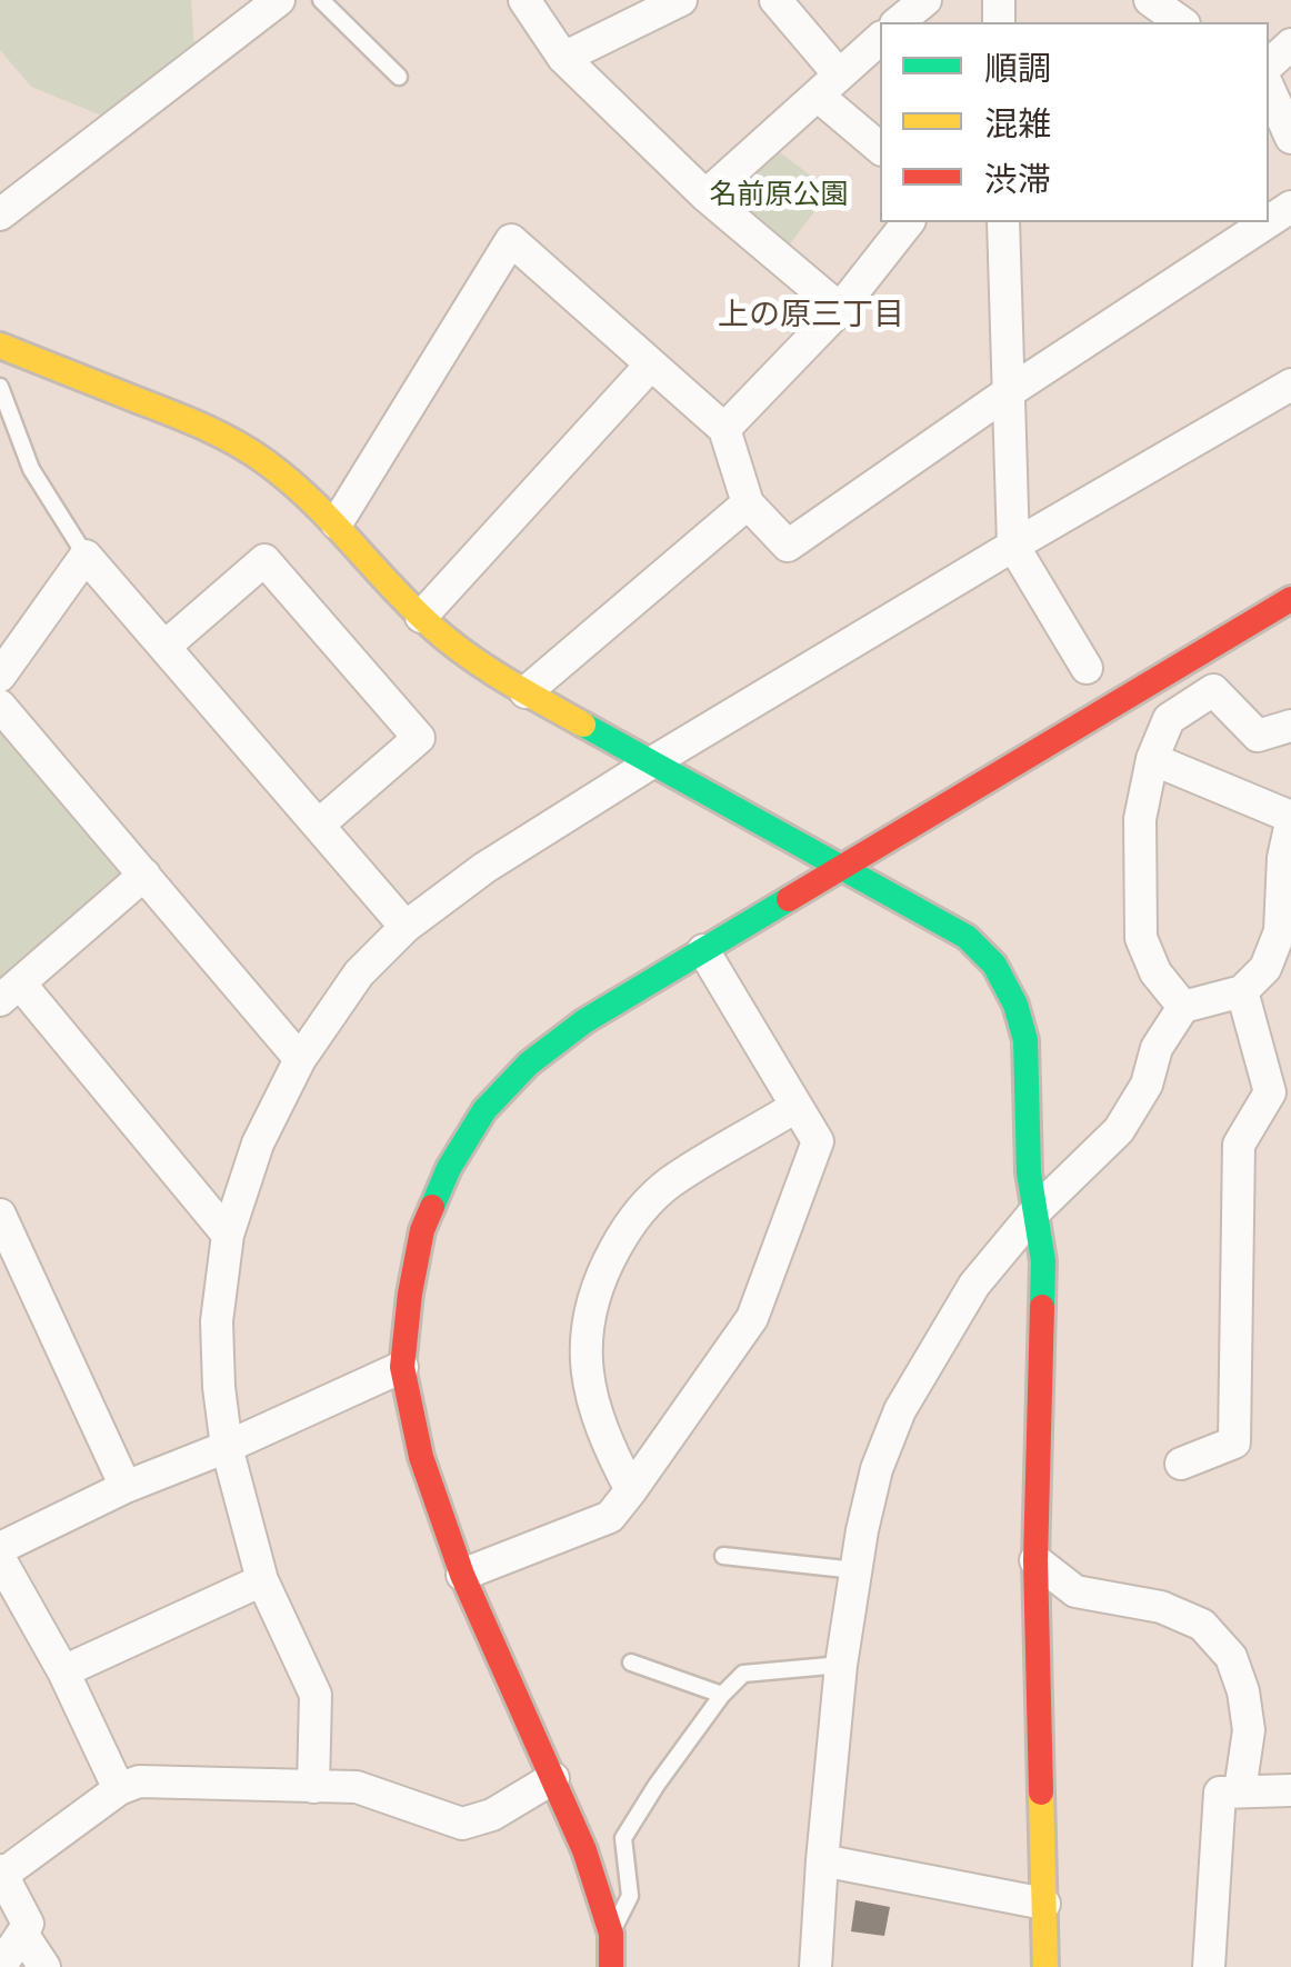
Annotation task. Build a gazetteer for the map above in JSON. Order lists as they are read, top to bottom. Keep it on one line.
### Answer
{"districts":["上の原三丁目"],"parks":["名前原公園"],"legend":["順調","混雑","渋滞"]}
